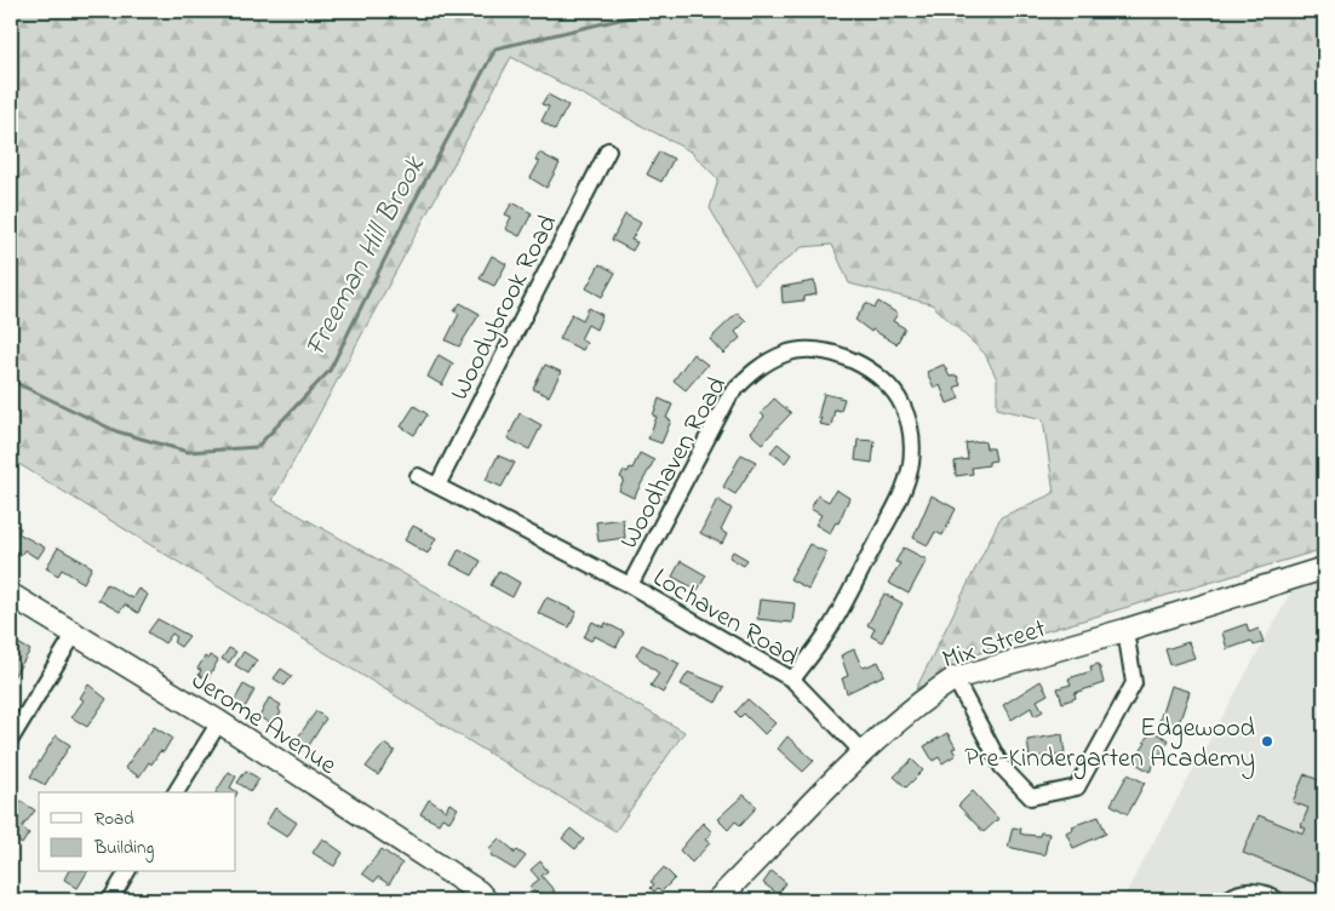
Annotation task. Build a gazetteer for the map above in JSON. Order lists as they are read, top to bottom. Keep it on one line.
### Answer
{"streets":{"main road":["Mix Street","Jerome Avenue"],"street":["Woodybrook Road","Woodhaven Road","Lochaven Road"]},"crossings":[["Woodybrook Road","Lochaven Road"],["Woodhaven Road","Lochaven Road"],["Lochaven Road","Mix Street"]],"water":["Freeman Hill Brook"],"places":["Edgewood Pre-Kindergarten Academy"],"legend":["Road","Building"]}
